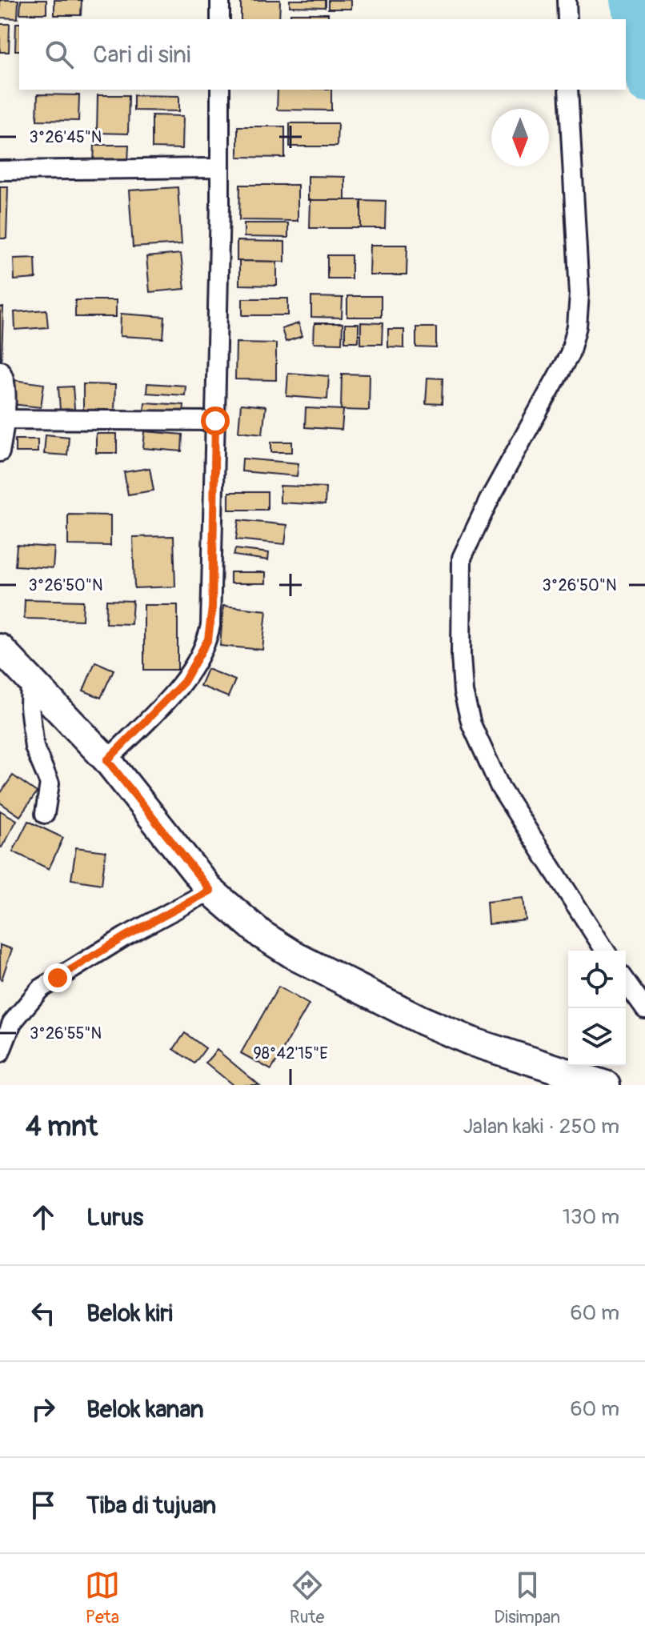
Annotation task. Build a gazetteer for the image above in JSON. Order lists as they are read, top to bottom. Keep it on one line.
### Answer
{"north":"bottom","page":{"search":"Cari di sini","heading":["4 mnt","Jalan kaki · 250 m"],"list":[["Lurus","130 m"],["Belok kiri","60 m"],["Belok kanan","60 m"],"Tiba di tujuan"],"nav":["Peta","Rute","Disimpan"]},"coordinates":["3°26'45\"N","3°26'50\"N","3°26'55\"N","98°42'15\"E"]}
